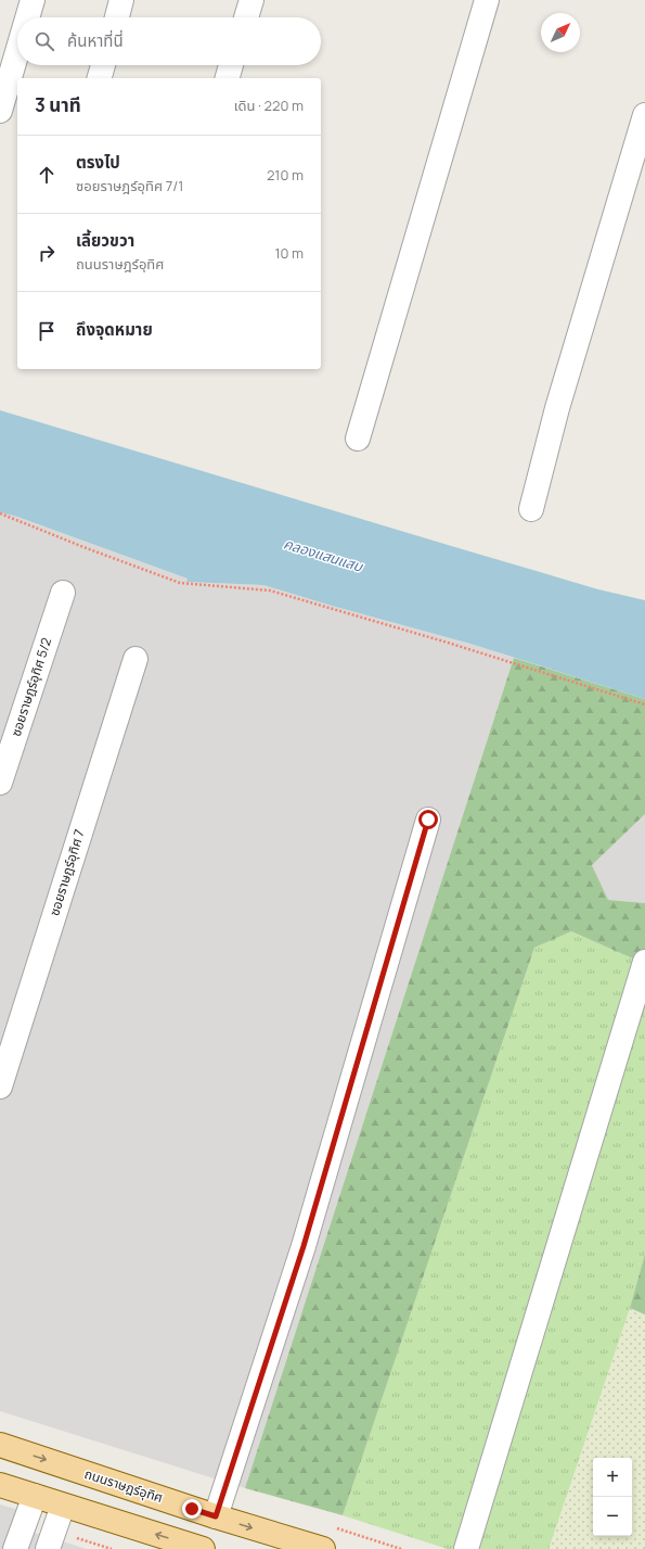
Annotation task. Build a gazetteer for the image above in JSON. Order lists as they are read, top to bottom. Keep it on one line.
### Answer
{"streets":{"main road":["ถนนราษฎร์อุทิศ"],"street":["ซอยราษฎร์อุทิศ 5/2","ซอยราษฎร์อุทิศ 7"]},"water":["คลองแสนแสบ"],"north":"top right","page":{"search":"ค้นหาที่นี่","heading":["3 นาที","เดิน · 220 m"],"list":[["ตรงไป","ซอยราษฎร์อุทิศ 7/1","210 m"],["เลี้ยวขวา","ถนนราษฎร์อุทิศ","10 m"],"ถึงจุดหมาย"],"map_buttons":["+","−"]}}
